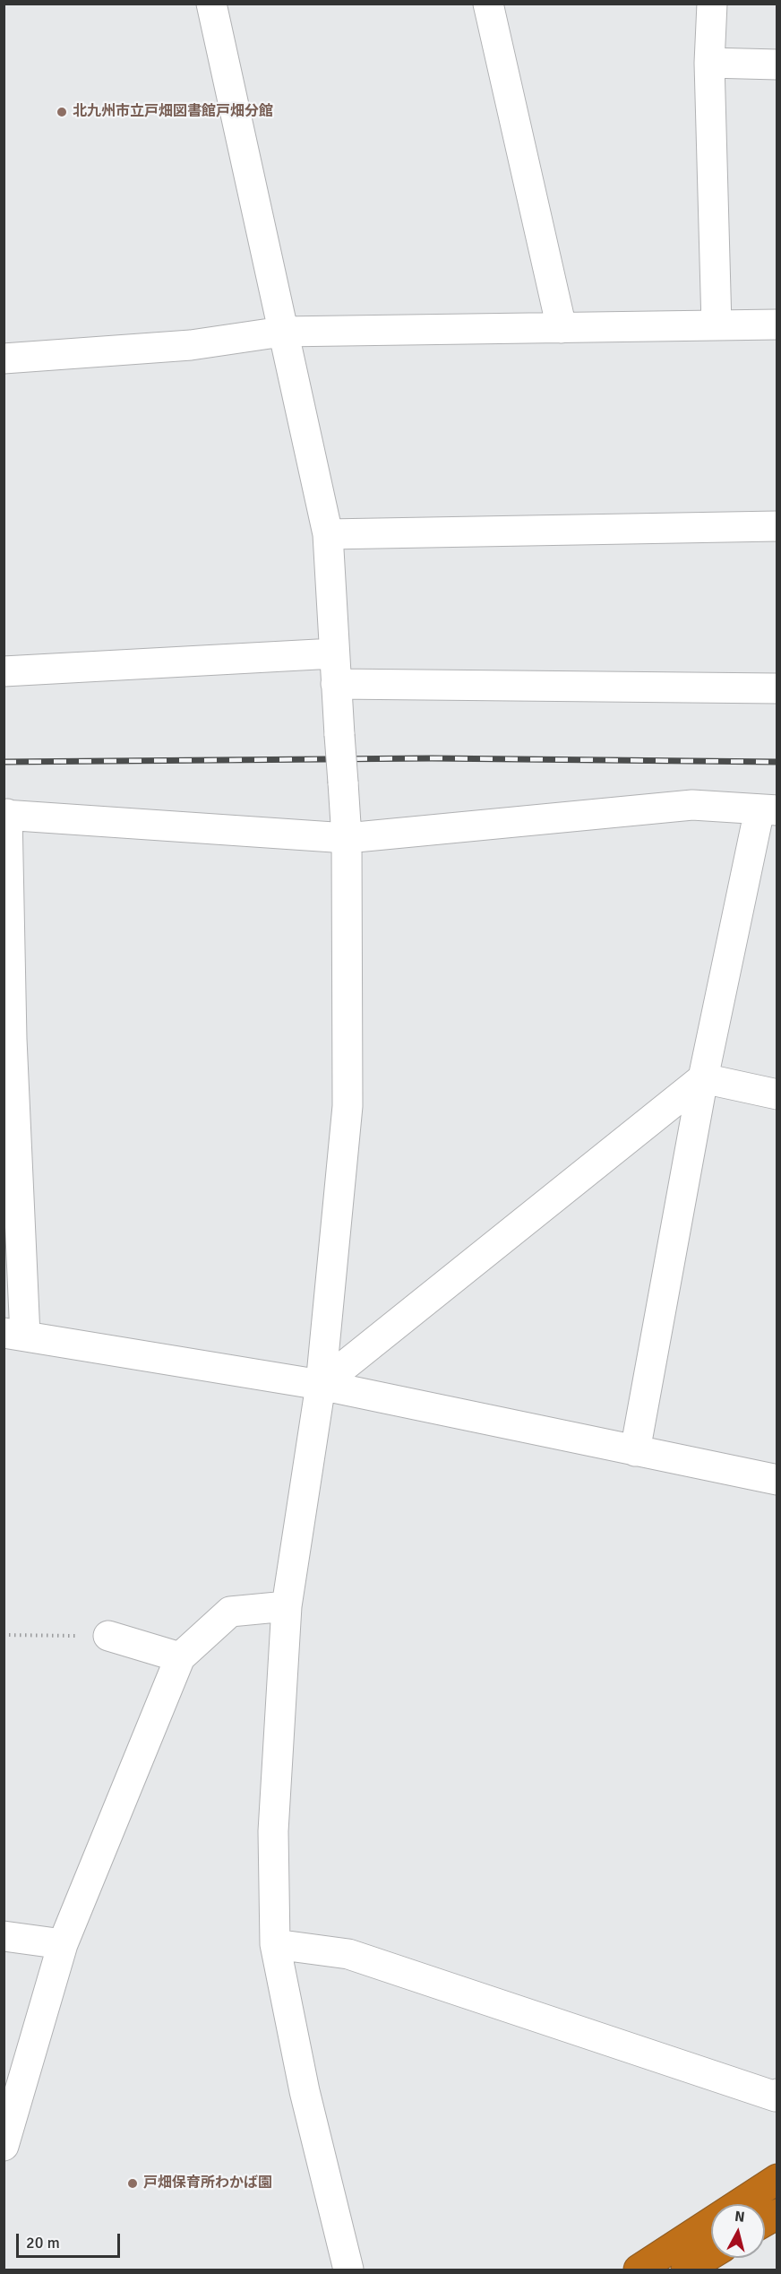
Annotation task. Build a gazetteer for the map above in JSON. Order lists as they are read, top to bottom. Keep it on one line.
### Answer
{"places":["北九州市立戸畑図書館戸畑分館","戸畑保育所わかば園"],"scale_bar":"20 m","north":"top"}
